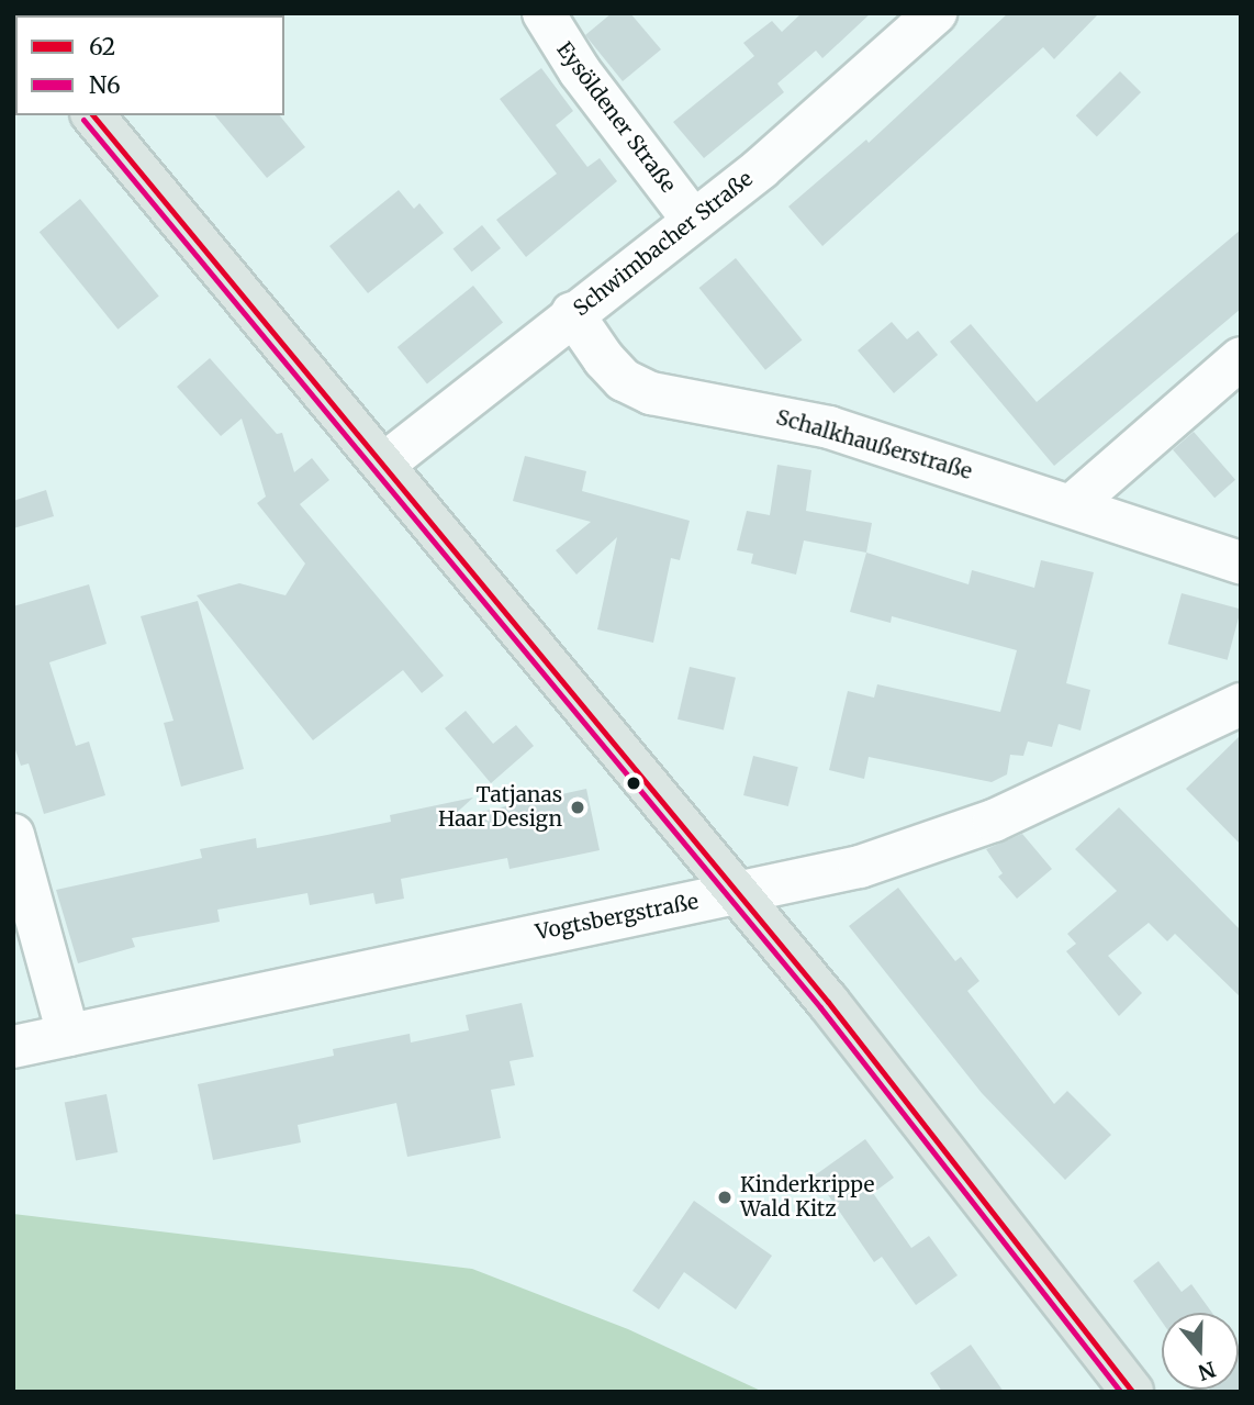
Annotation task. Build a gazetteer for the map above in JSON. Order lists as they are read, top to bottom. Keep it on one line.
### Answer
{"streets":{"street":["Eysöldener Straße","Schwimbacher Straße","Schalkhaußerstraße","Vogtsbergstraße"]},"crossings":[["Eysöldener Straße","Schwimbacher Straße"],["Schwimbacher Straße","Schalkhaußerstraße"]],"places":["Tatjanas Haar Design","Kinderkrippe Wald Kitz"],"lines":["transit line 62","transit line N6"],"legend":["62","N6"],"north":"bottom"}
